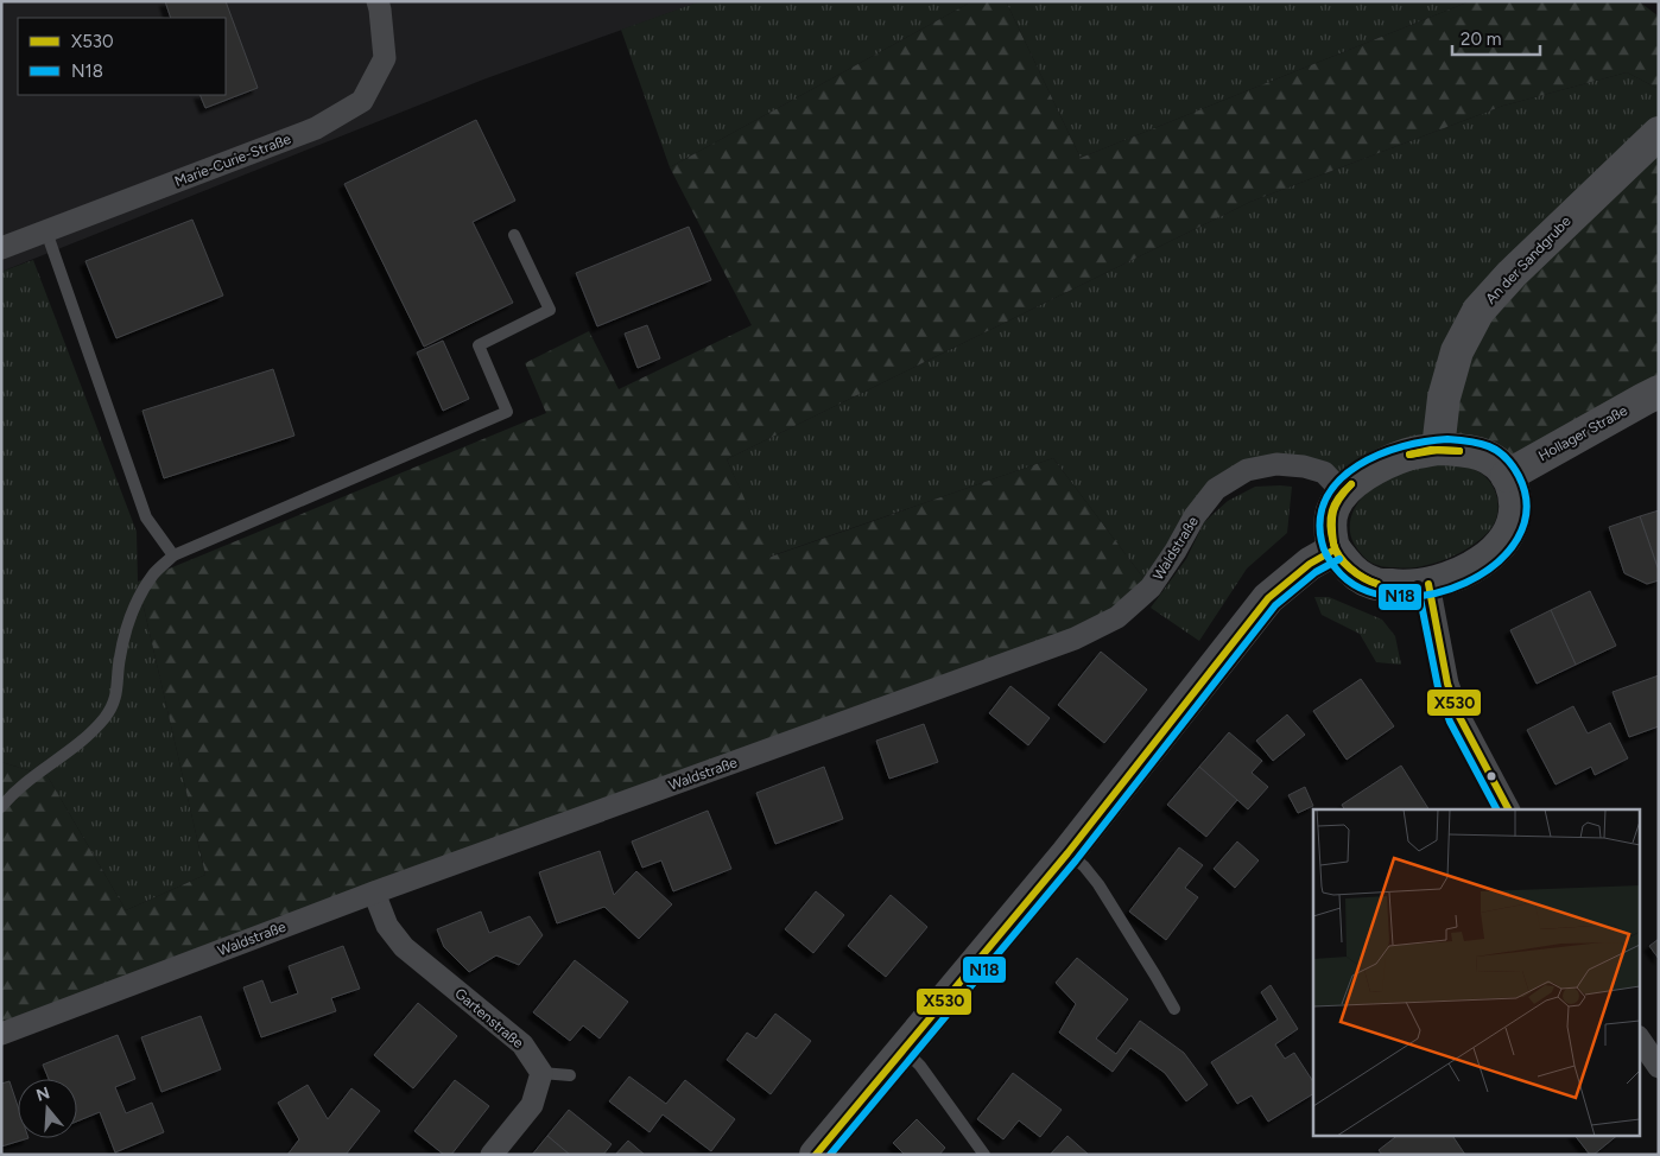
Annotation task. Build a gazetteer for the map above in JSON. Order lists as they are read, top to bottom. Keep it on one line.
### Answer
{"streets":{"main road":["An der Sandgrube","Hollager Straße"],"street":["Marie-Curie-Straße","Waldstraße","Gartenstraße"]},"crossings":[["An der Sandgrube","Hollager Straße"],["An der Sandgrube","Waldstraße"],["Hollager Straße","Waldstraße"],["Waldstraße","Gartenstraße"]],"lines":["transit line N18","transit line X530"],"legend":["X530","N18"],"scale_bar":"20 m","north":"top"}
